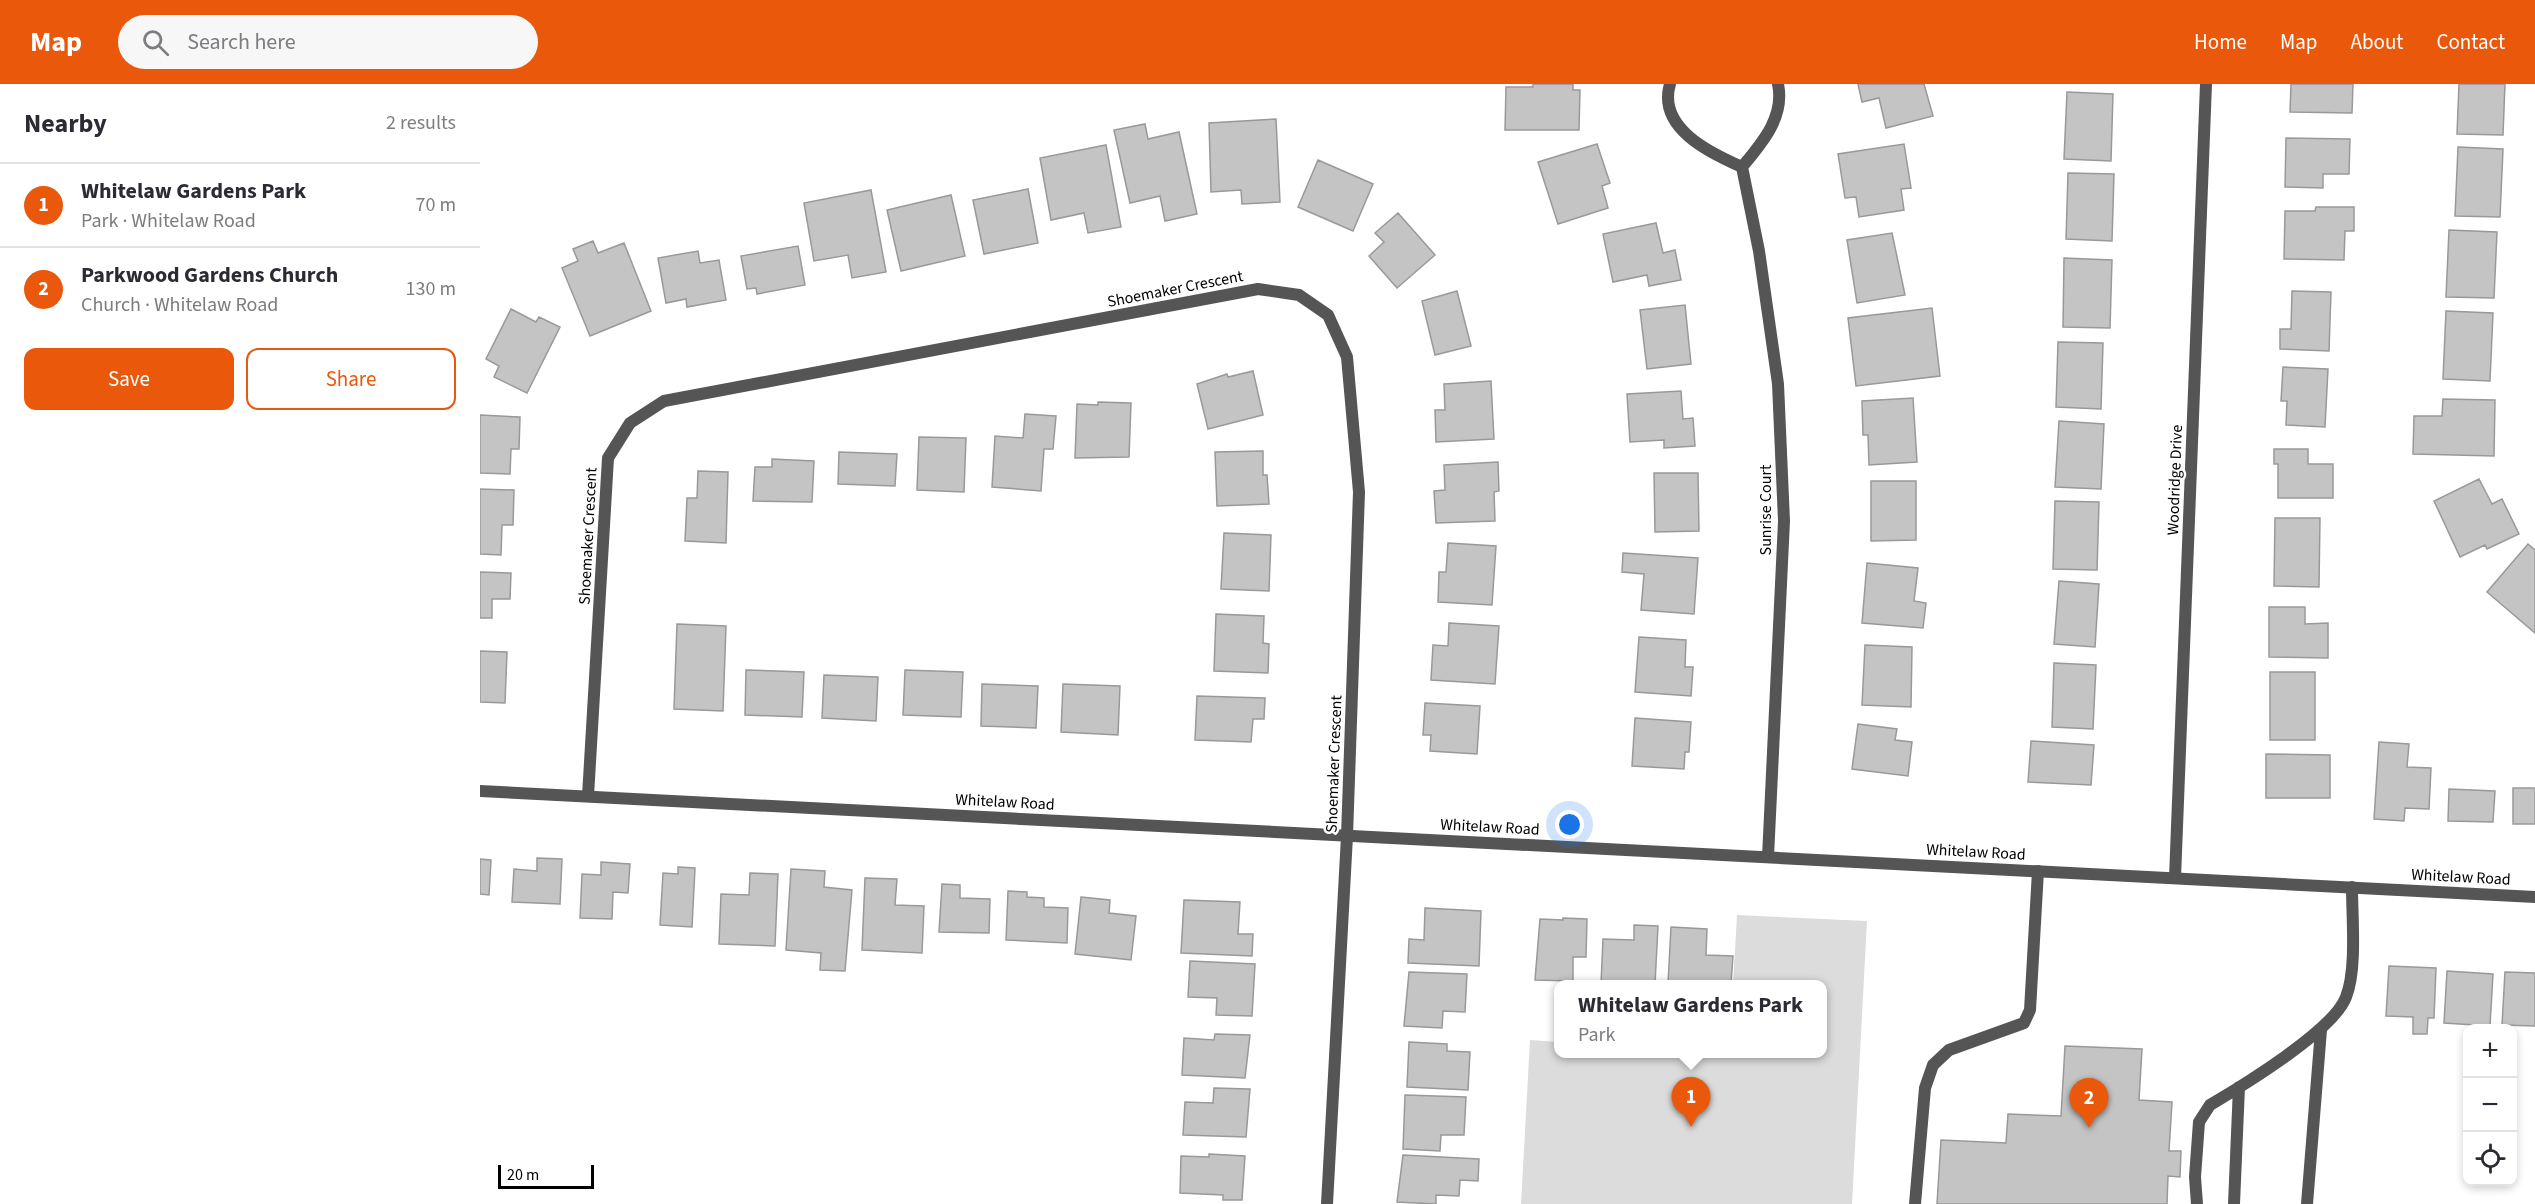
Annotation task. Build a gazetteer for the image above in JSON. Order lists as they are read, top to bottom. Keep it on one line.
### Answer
{"streets":{"street":["Shoemaker Crescent","Woodridge Drive","Sunrise Court","Whitelaw Road"]},"crossings":[["Shoemaker Crescent","Whitelaw Road"],["Woodridge Drive","Whitelaw Road"],["Sunrise Court","Whitelaw Road"]],"scale_bar":"20 m","page":{"header":"Map","search":"Search here","nav":["Home","Map","About","Contact"],"heading":["Nearby","2 results"],"list":[{"mark":"1","name":"Whitelaw Gardens Park","note":"Park · Whitelaw Road","value":"70 m"},{"mark":"2","name":"Parkwood Gardens Church","note":"Church · Whitelaw Road","value":"130 m"}],"buttons":["Save","Share"],"popup":["Whitelaw Gardens Park","Park"],"map_buttons":["+","−"],"pins":["1","2"],"scale":"20 m"}}
